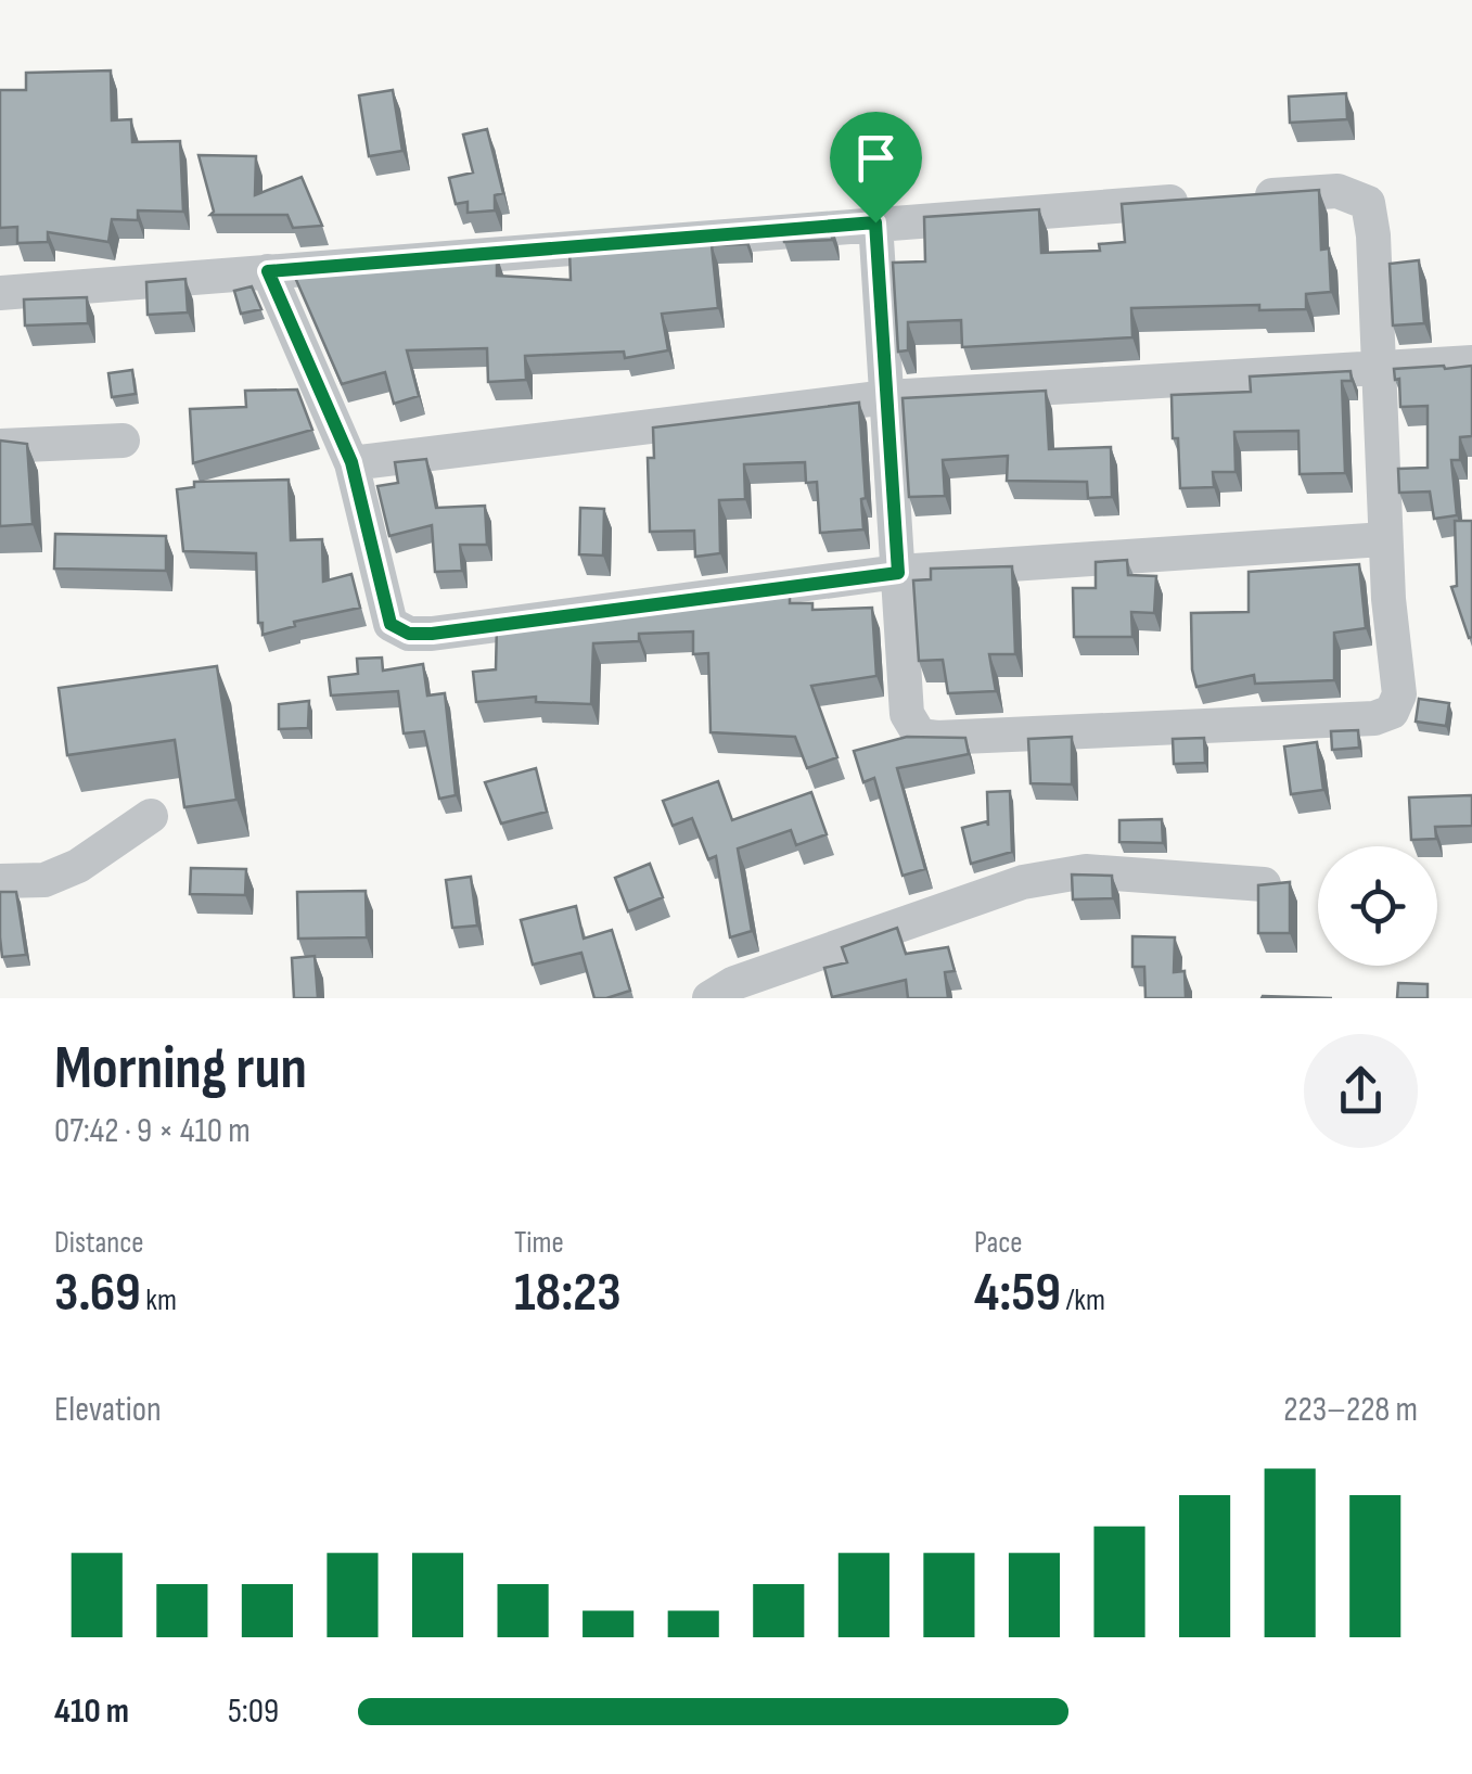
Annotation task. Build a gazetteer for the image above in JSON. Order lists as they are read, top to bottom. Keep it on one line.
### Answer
{"page":{"heading":["Morning run","07:42 · 9 × 410 m"],"stats":[["Distance","3.69 km"],["Time","18:23"],["Pace","4:59 /km"]],"chart":["Elevation","223–228 m"],"list":[{"name":"410 m","note":"5:09"}]}}
